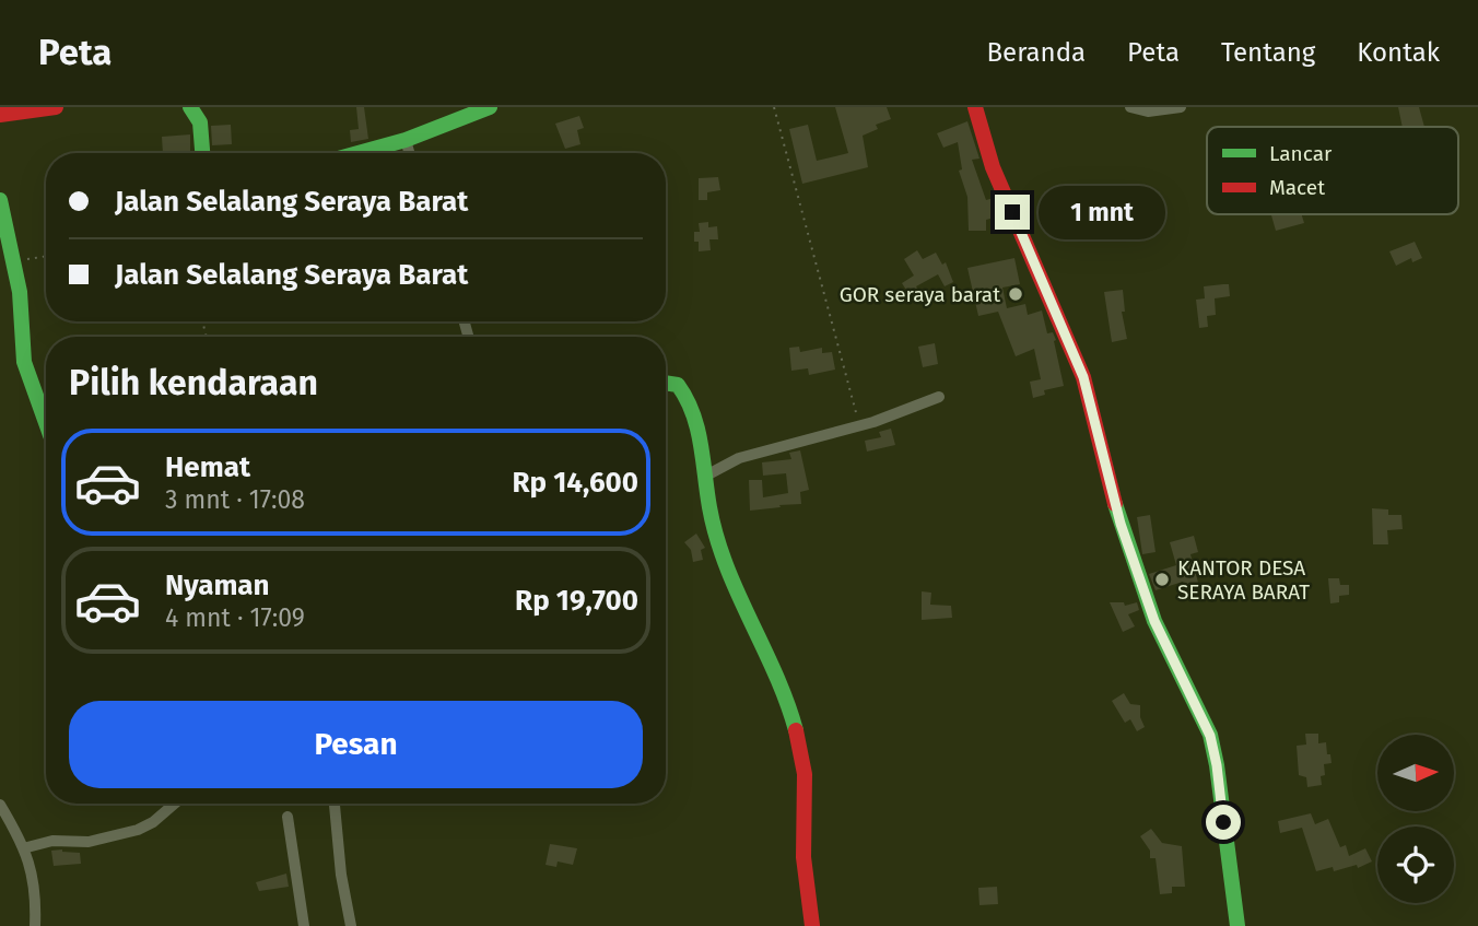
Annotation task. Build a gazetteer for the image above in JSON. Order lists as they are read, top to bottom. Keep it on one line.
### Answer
{"places":["GOR seraya barat","KANTOR DESA SERAYA BARAT"],"legend":["Lancar","Macet"],"north":"right","page":{"header":"Peta","nav":["Beranda","Peta","Tentang","Kontak"],"banner":["Jalan Selalang Seraya Barat","Jalan Selalang Seraya Barat"],"bubble":"1 mnt","heading":"Pilih kendaraan","list":[{"name":"Hemat","note":"3 mnt · 17:08","value":"Rp 14,600"},{"name":"Nyaman","note":"4 mnt · 17:09","value":"Rp 19,700"}],"buttons":"Pesan"}}
